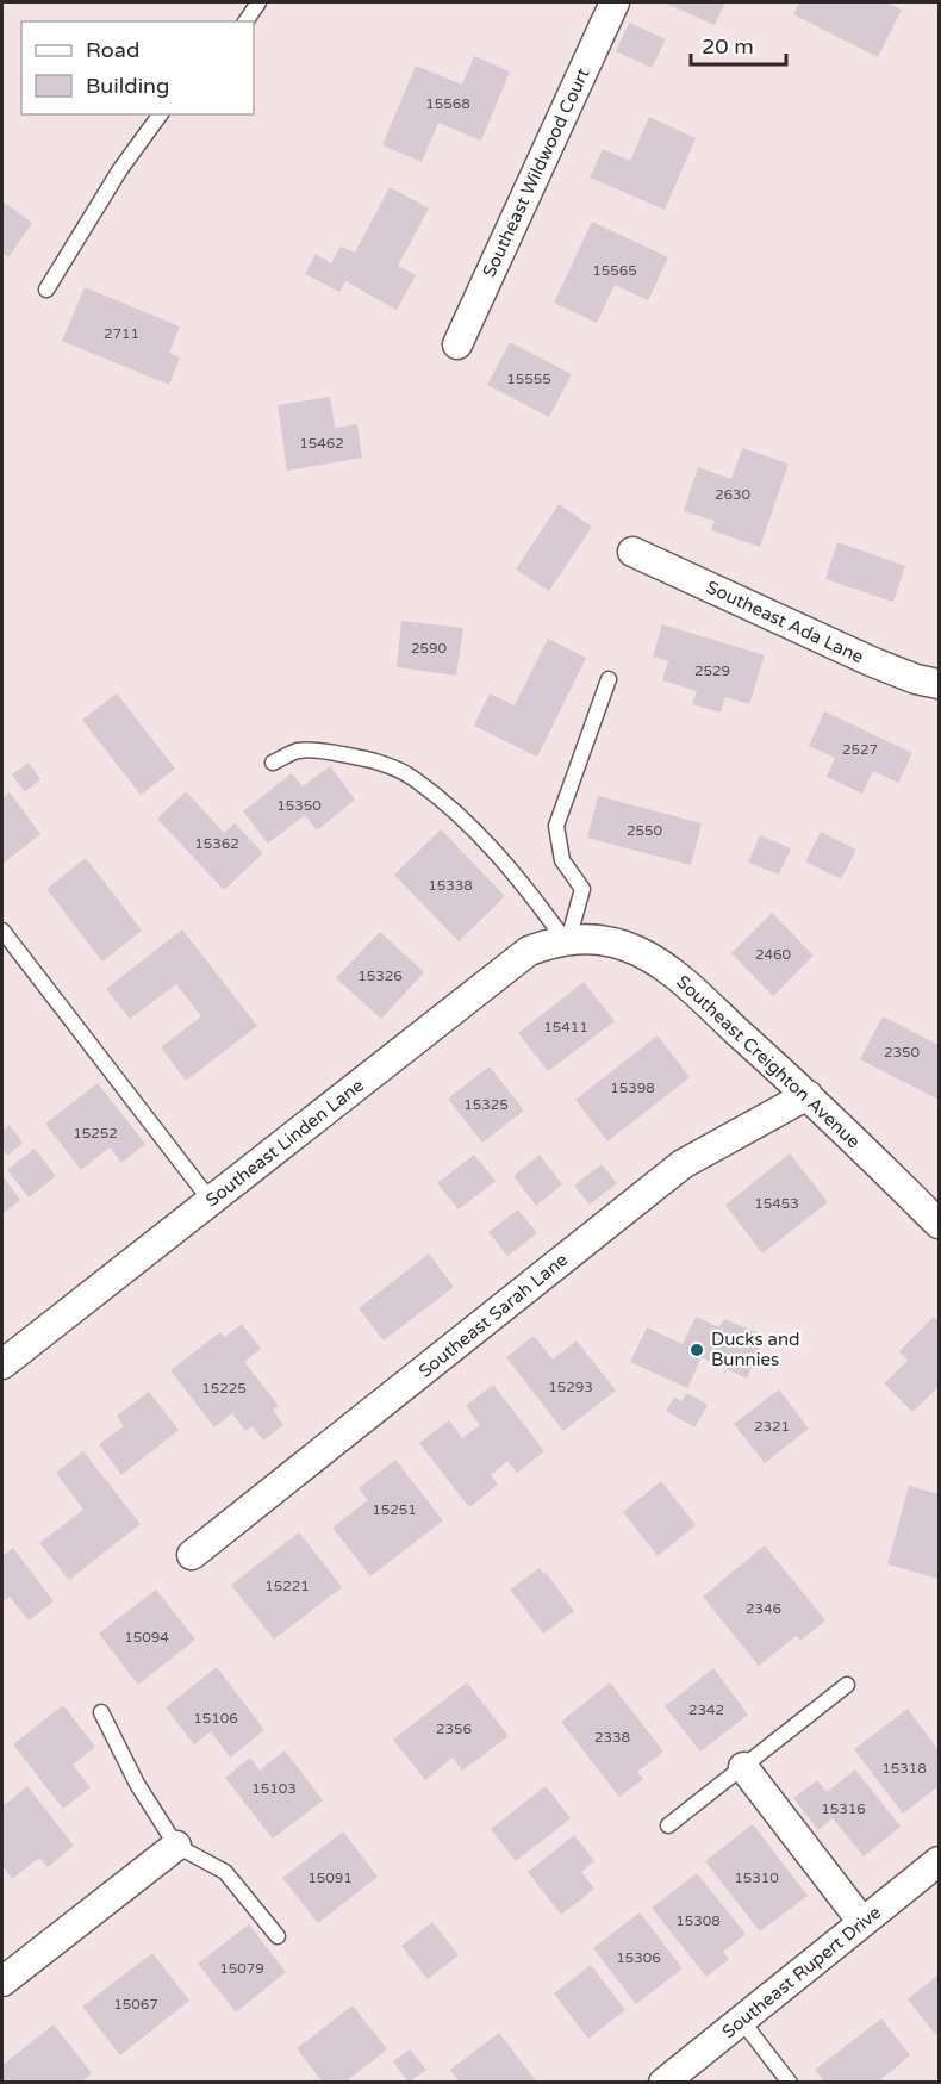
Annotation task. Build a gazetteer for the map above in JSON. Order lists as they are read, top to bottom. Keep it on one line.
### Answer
{"streets":{"street":["Southeast Wildwood Court","Southeast Ada Lane","Southeast Creighton Avenue","Southeast Linden Lane","Southeast Sarah Lane","Southeast Rupert Drive"]},"crossings":[["Southeast Creighton Avenue","Southeast Linden Lane"],["Southeast Creighton Avenue","Southeast Sarah Lane"]],"places":["Ducks and Bunnies"],"house_numbers":["15568","15565","2711","15555","15462","2630","2590","2529","2527","15350","2550","15362","15338","2460","15326","15411","2350","15398","15325","15252","15453","15293","15225","2321","15251","15221","2346","15094","2342","15106","2356","2338","15318","15103","15316","15091","15310","15308","15306","15079","15067"],"legend":["Road","Building"],"scale_bar":"20 m"}
